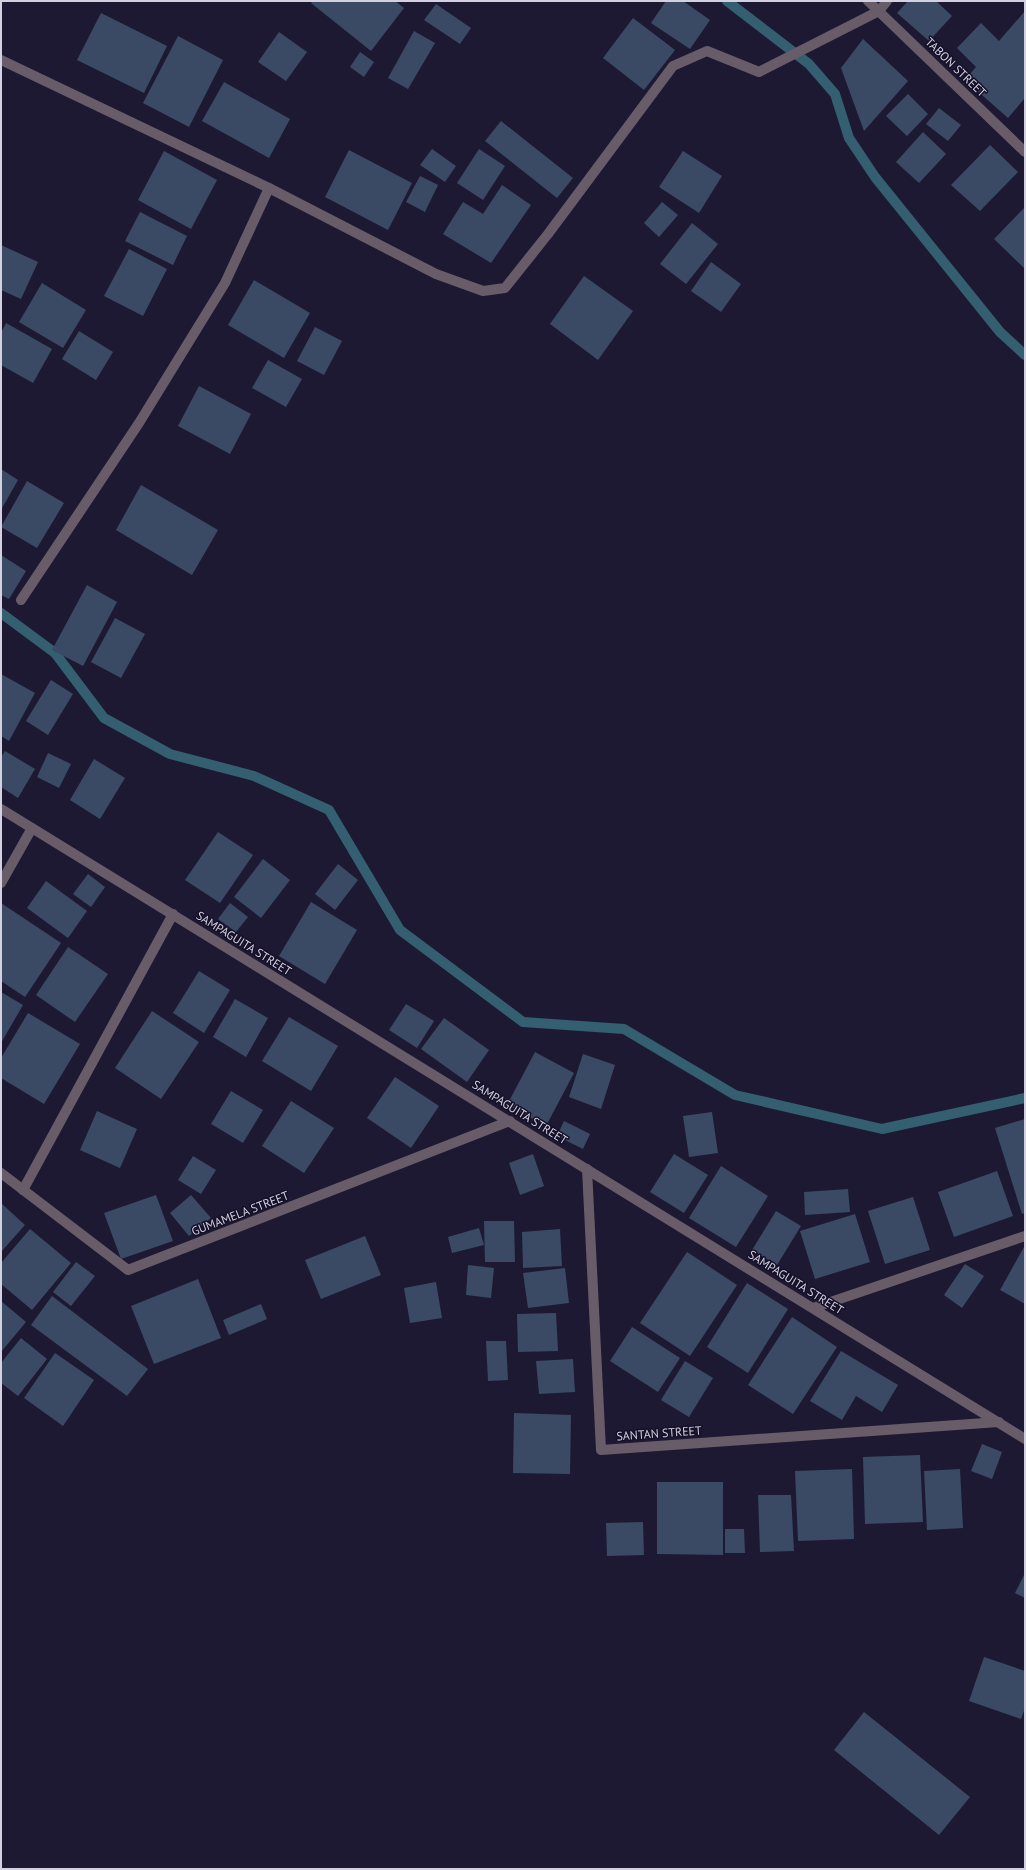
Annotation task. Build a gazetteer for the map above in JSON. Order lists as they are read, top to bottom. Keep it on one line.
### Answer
{"streets":{"street":["TABON STREET","SAMPAGUITA STREET","GUMAMELA STREET","SANTAN STREET"]},"crossings":[["SAMPAGUITA STREET","GUMAMELA STREET"],["SAMPAGUITA STREET","SANTAN STREET"]]}
